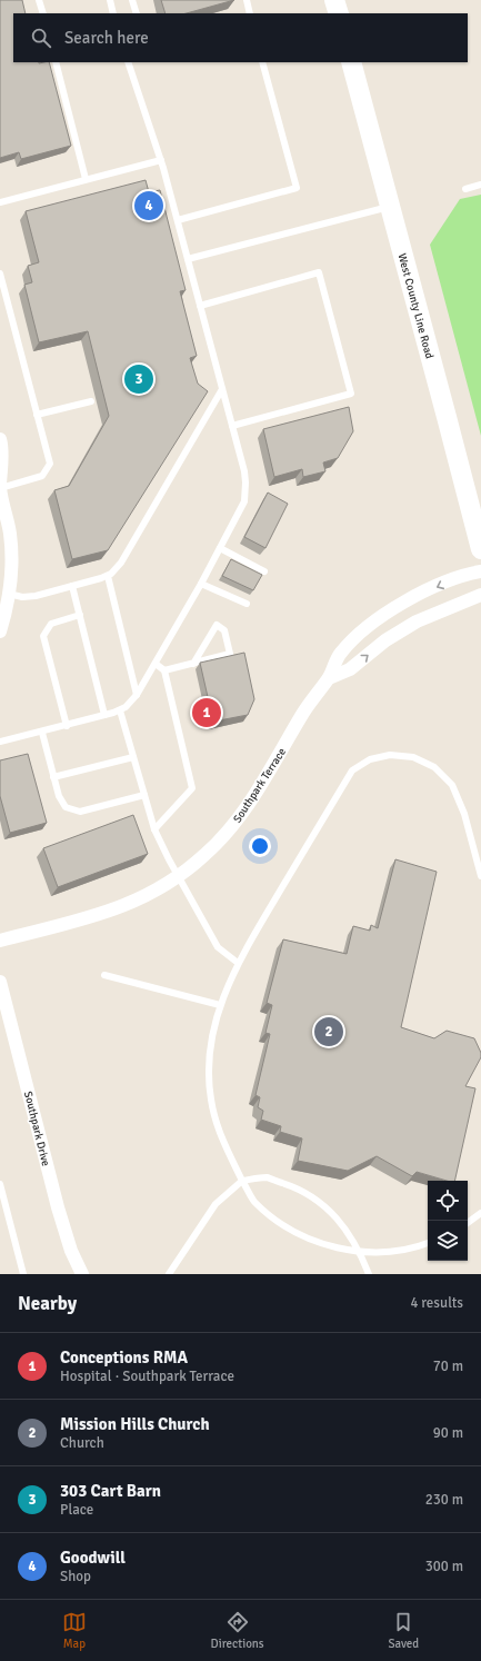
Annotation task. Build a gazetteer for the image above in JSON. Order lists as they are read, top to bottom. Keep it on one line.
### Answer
{"streets":{"main road":["West County Line Road"],"street":["Southpark Terrace","Southpark Drive"]},"page":{"search":"Search here","pins":["4","3","1","2"],"heading":["Nearby","4 results"],"list":[{"mark":"1","name":"Conceptions RMA","note":"Hospital · Southpark Terrace","value":"70 m"},{"mark":"2","name":"Mission Hills Church","note":"Church","value":"90 m"},{"mark":"3","name":"303 Cart Barn","note":"Place","value":"230 m"},{"mark":"4","name":"Goodwill","note":"Shop","value":"300 m"}],"nav":["Map","Directions","Saved"]}}
